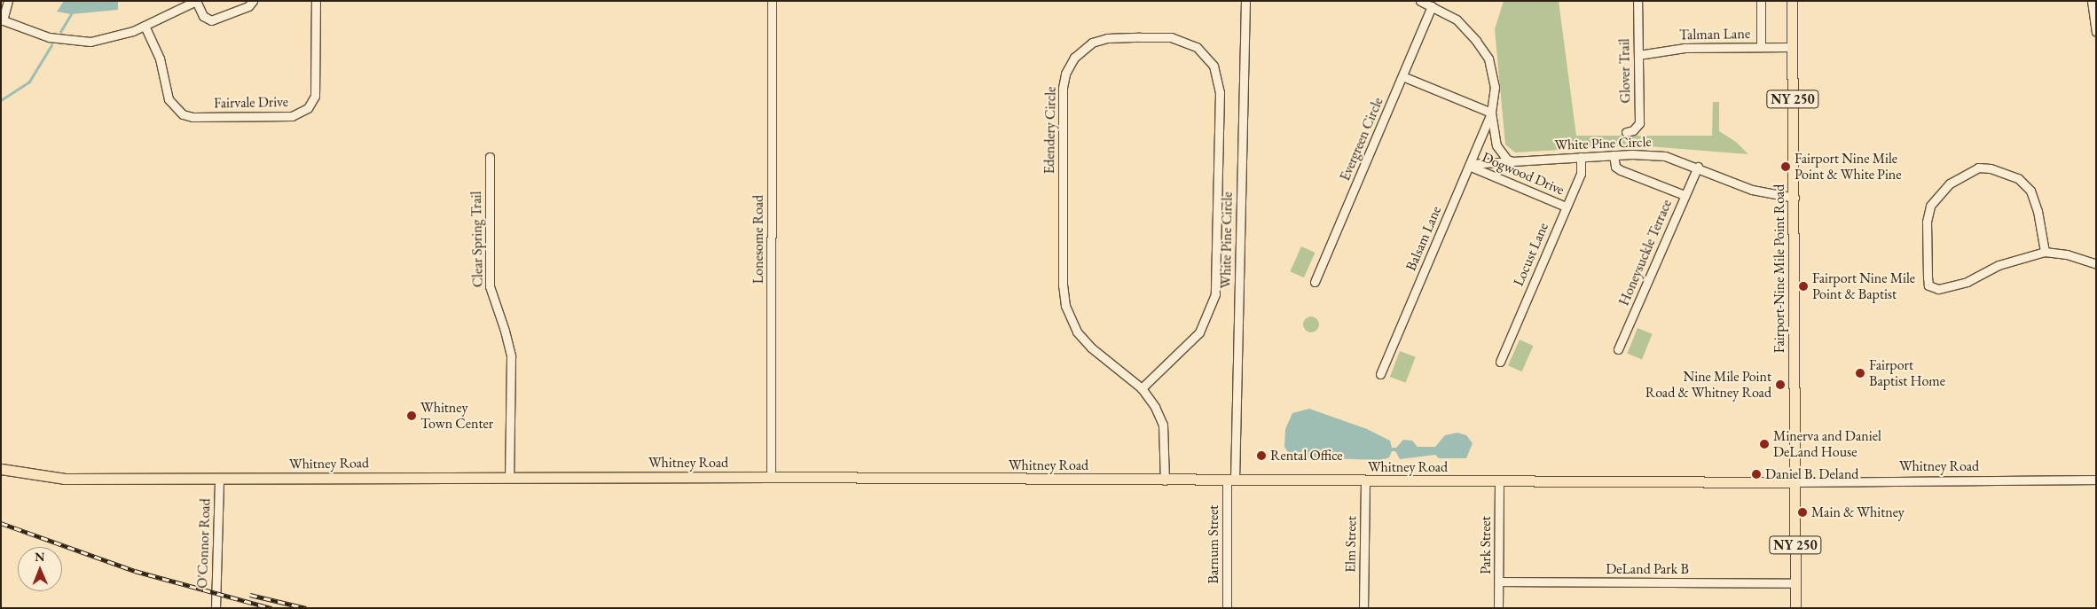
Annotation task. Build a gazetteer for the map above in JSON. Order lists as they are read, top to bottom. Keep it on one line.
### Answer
{"streets":{"main road":["NY 250","Fairport-Nine Mile Point Road","Whitney Road"],"street":["Talman Lane","Glover Trail","Fairvale Drive","Edendery Circle","Evergreen Circle","White Pine Circle","Dogwood Drive","Balsam Lane","Clear Spring Trail","Lonesome Road","Honeysuckle Terrace","Locust Lane","O'Connor Road","Barnum Street","Elm Street","Park Street","DeLand Park B"]},"crossings":[["Talman Lane","Glover Trail"],["Talman Lane","Fairport-Nine Mile Point Road"],["NY 250","Fairport-Nine Mile Point Road"],["NY 250","Whitney Road"],["NY 250","DeLand Park B"],["Edendery Circle","Whitney Road"],["White Pine Circle","Dogwood Drive"],["White Pine Circle","Balsam Lane"],["White Pine Circle","Honeysuckle Terrace"],["White Pine Circle","Locust Lane"],["White Pine Circle","Fairport-Nine Mile Point Road"],["White Pine Circle","Whitney Road"],["White Pine Circle","Barnum Street"],["Dogwood Drive","Balsam Lane"],["Dogwood Drive","Locust Lane"],["Clear Spring Trail","Whitney Road"],["Lonesome Road","Whitney Road"],["Fairport-Nine Mile Point Road","Whitney Road"],["Whitney Road","O'Connor Road"],["Whitney Road","Barnum Street"],["Whitney Road","Elm Street"],["Whitney Road","Park Street"],["Park Street","DeLand Park B"]],"places":["Fairport Nine Mile Point & White Pine","Fairport Nine Mile Point & Baptist","Fairport Baptist Home","Nine Mile Point Road & Whitney Road","Whitney Town Center","Minerva and Daniel DeLand House","Rental Office","Daniel B. Deland","Main & Whitney"],"north":"top"}
